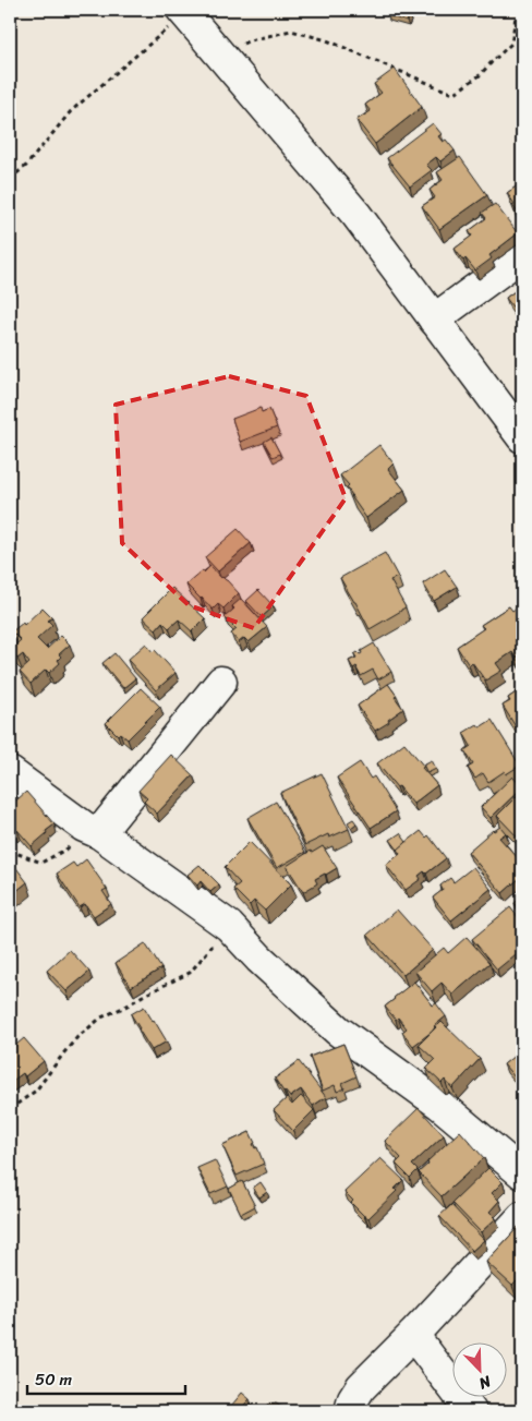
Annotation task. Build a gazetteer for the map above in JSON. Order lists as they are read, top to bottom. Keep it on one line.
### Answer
{"scale_bar":"50 m","north":"bottom right"}
